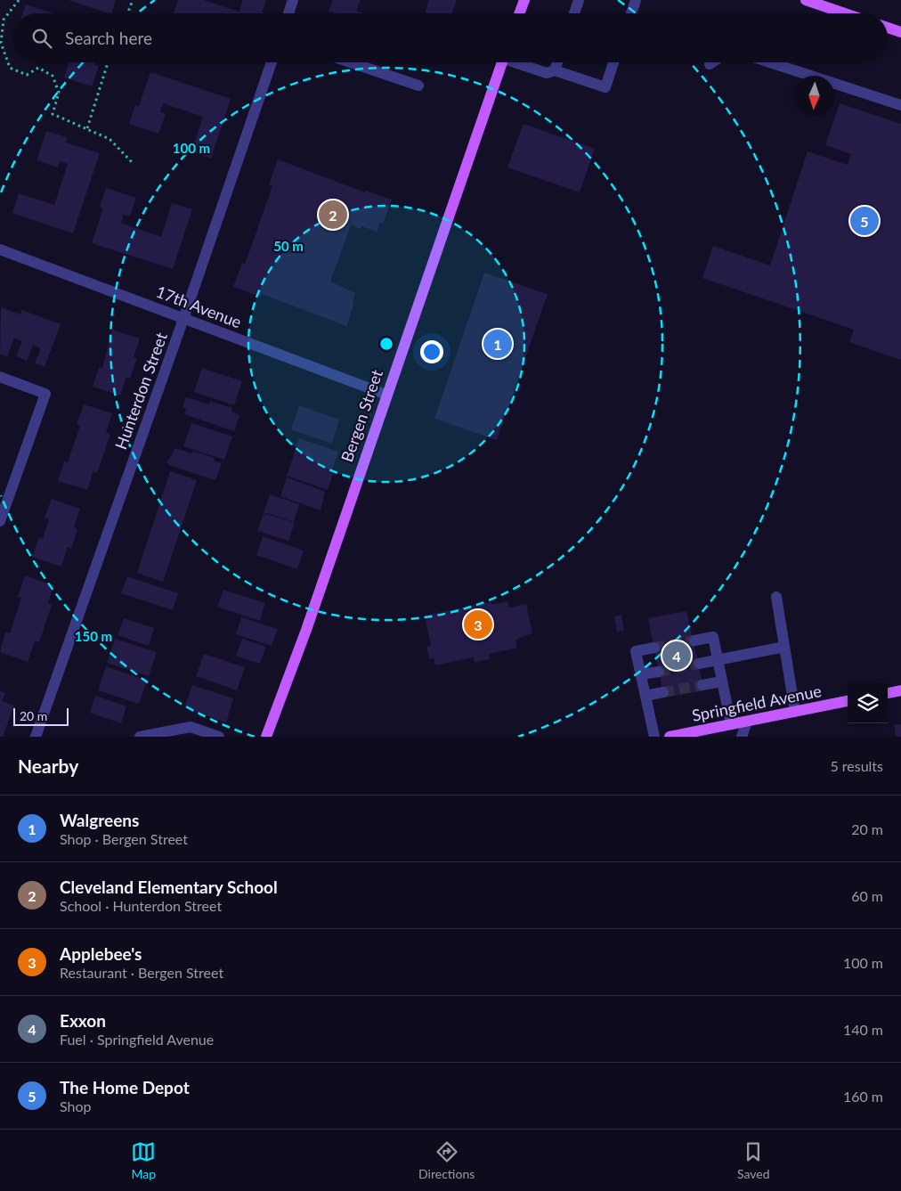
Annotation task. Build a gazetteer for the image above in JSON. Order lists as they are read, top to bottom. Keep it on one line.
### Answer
{"streets":{"main road":["Bergen Street","Springfield Avenue"],"street":["17th Avenue","Hunterdon Street"]},"crossings":[["17th Avenue","Hunterdon Street"],["17th Avenue","Bergen Street"]],"scale_bar":"20 m","north":"bottom","page":{"search":"Search here","pins":["2","5","1","3","4"],"scale":"20 m","heading":["Nearby","5 results"],"list":[{"mark":"1","name":"Walgreens","note":"Shop · Bergen Street","value":"20 m"},{"mark":"2","name":"Cleveland Elementary School","note":"School · Hunterdon Street","value":"60 m"},{"mark":"3","name":"Applebee's","note":"Restaurant · Bergen Street","value":"100 m"},{"mark":"4","name":"Exxon","note":"Fuel · Springfield Avenue","value":"140 m"},{"mark":"5","name":"The Home Depot","note":"Shop","value":"160 m"}],"nav":["Map","Directions","Saved"]},"rings":["100 m","50 m","150 m"]}
